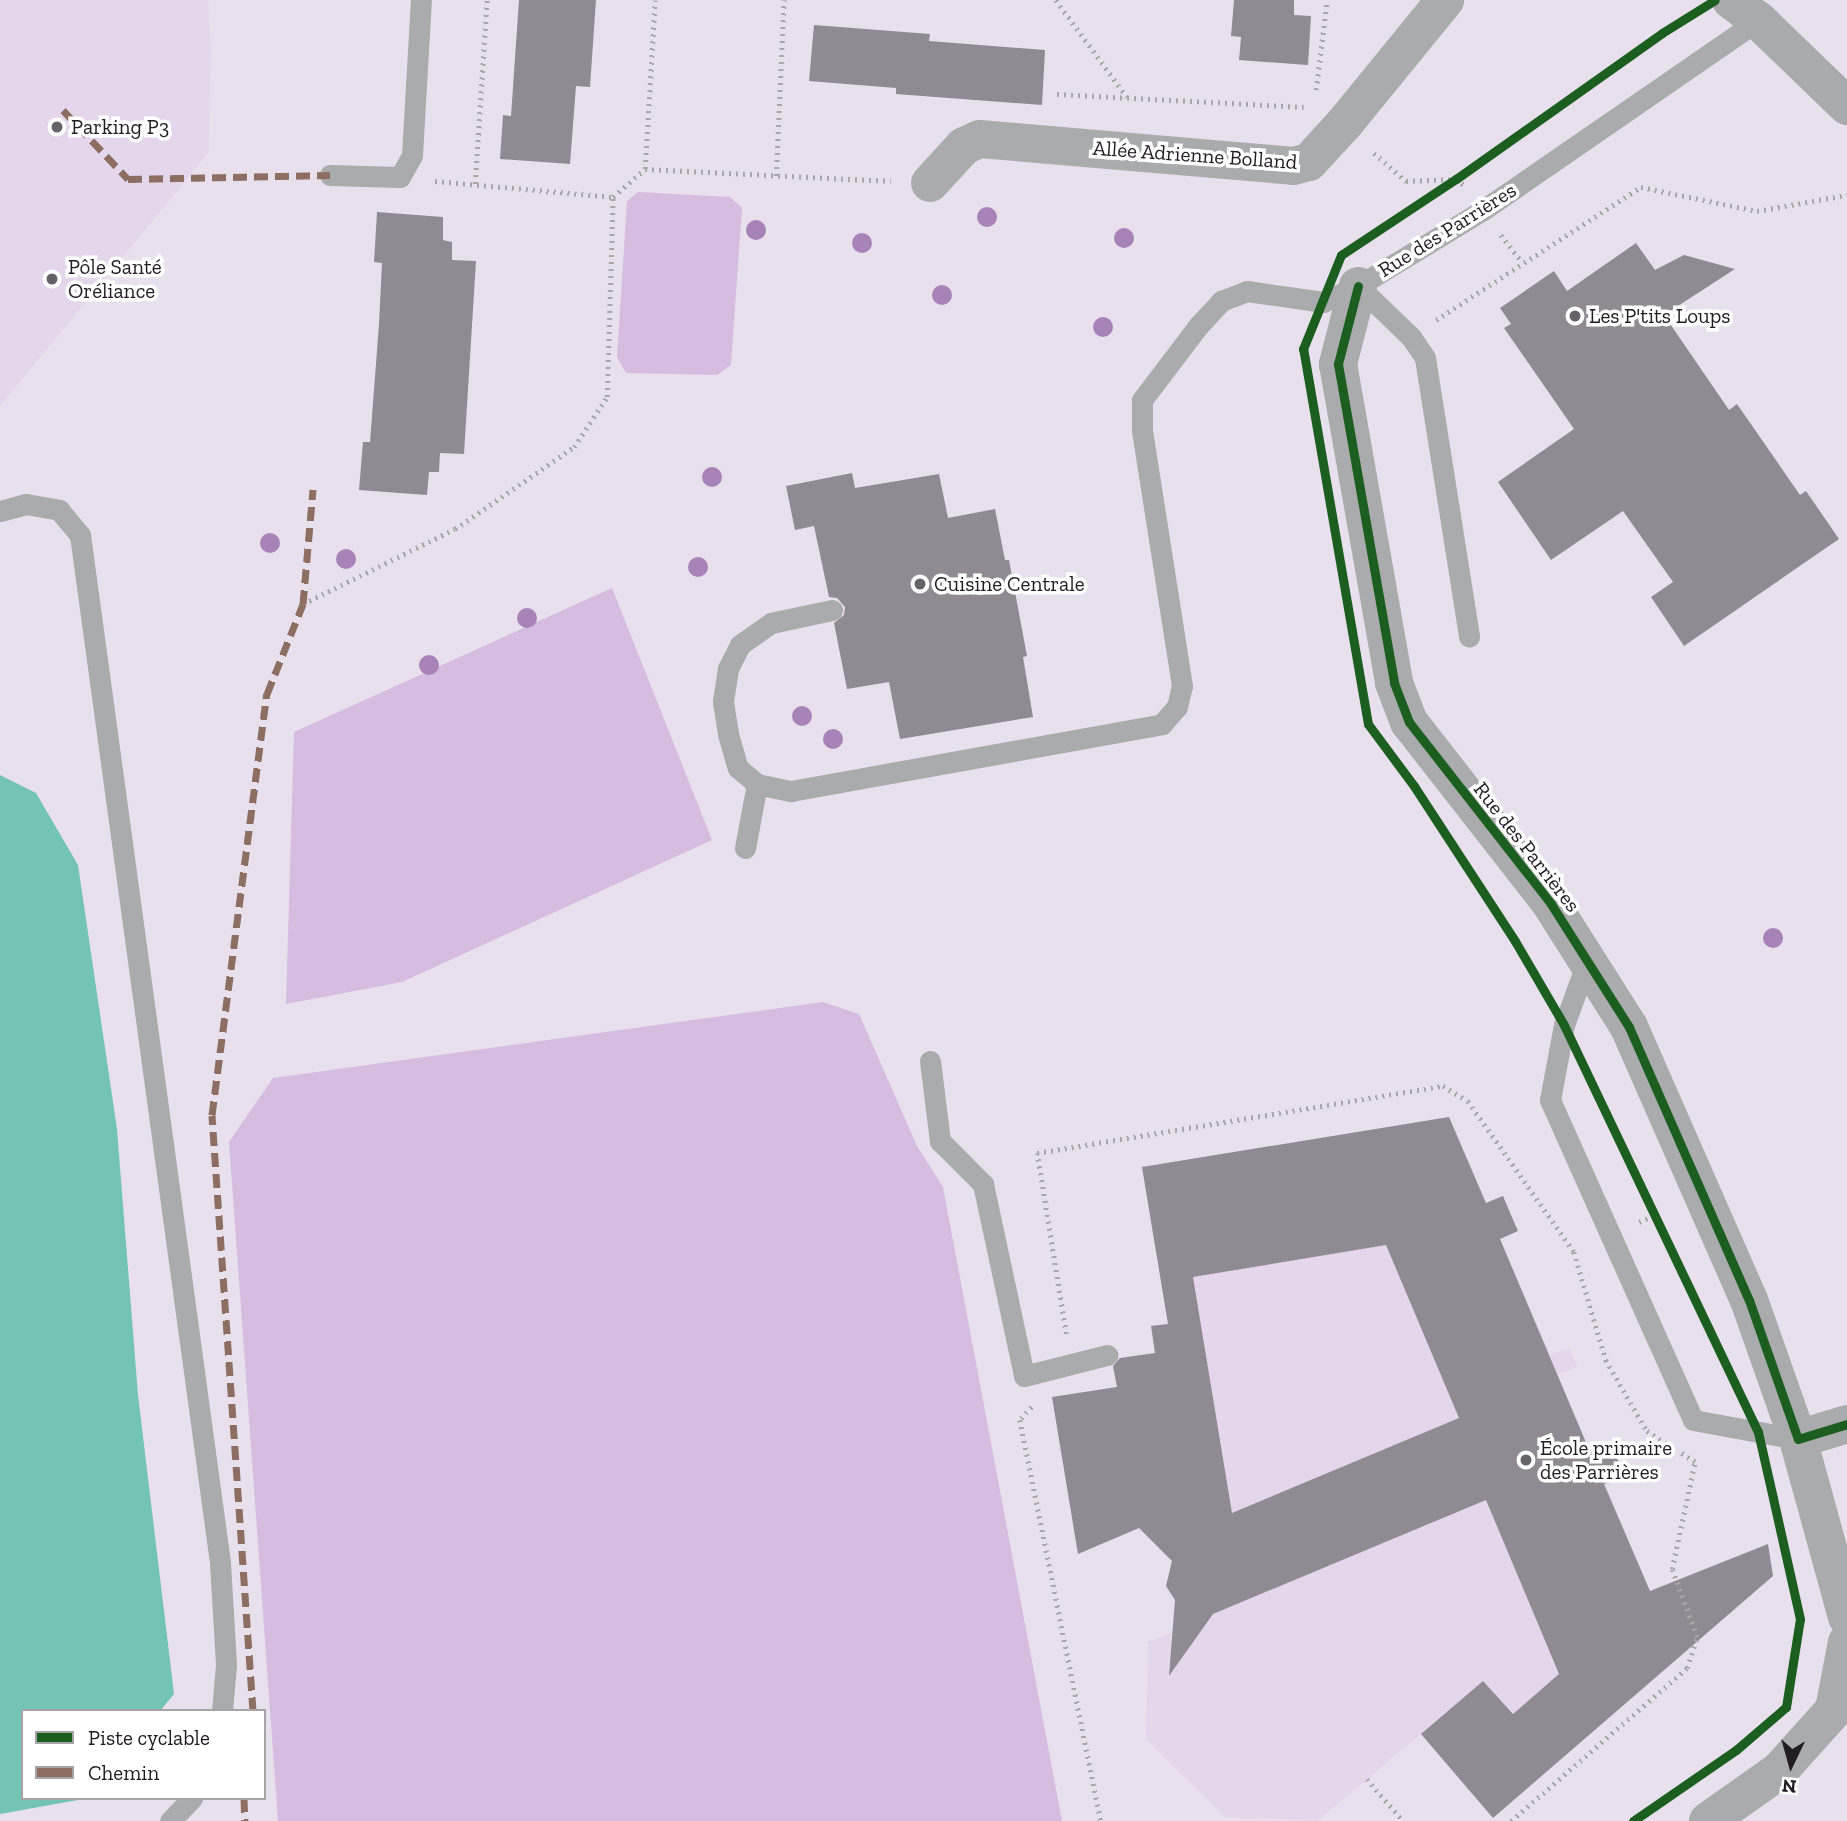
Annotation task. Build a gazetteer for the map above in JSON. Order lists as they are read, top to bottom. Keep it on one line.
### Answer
{"streets":{"street":["Allée Adrienne Bolland","Rue des Parrières"]},"places":["Parking P3","Pôle Santé Oréliance","Les P'tits Loups","Cuisine Centrale","École primaire des Parrières"],"legend":["Piste cyclable","Chemin"],"north":"bottom"}
